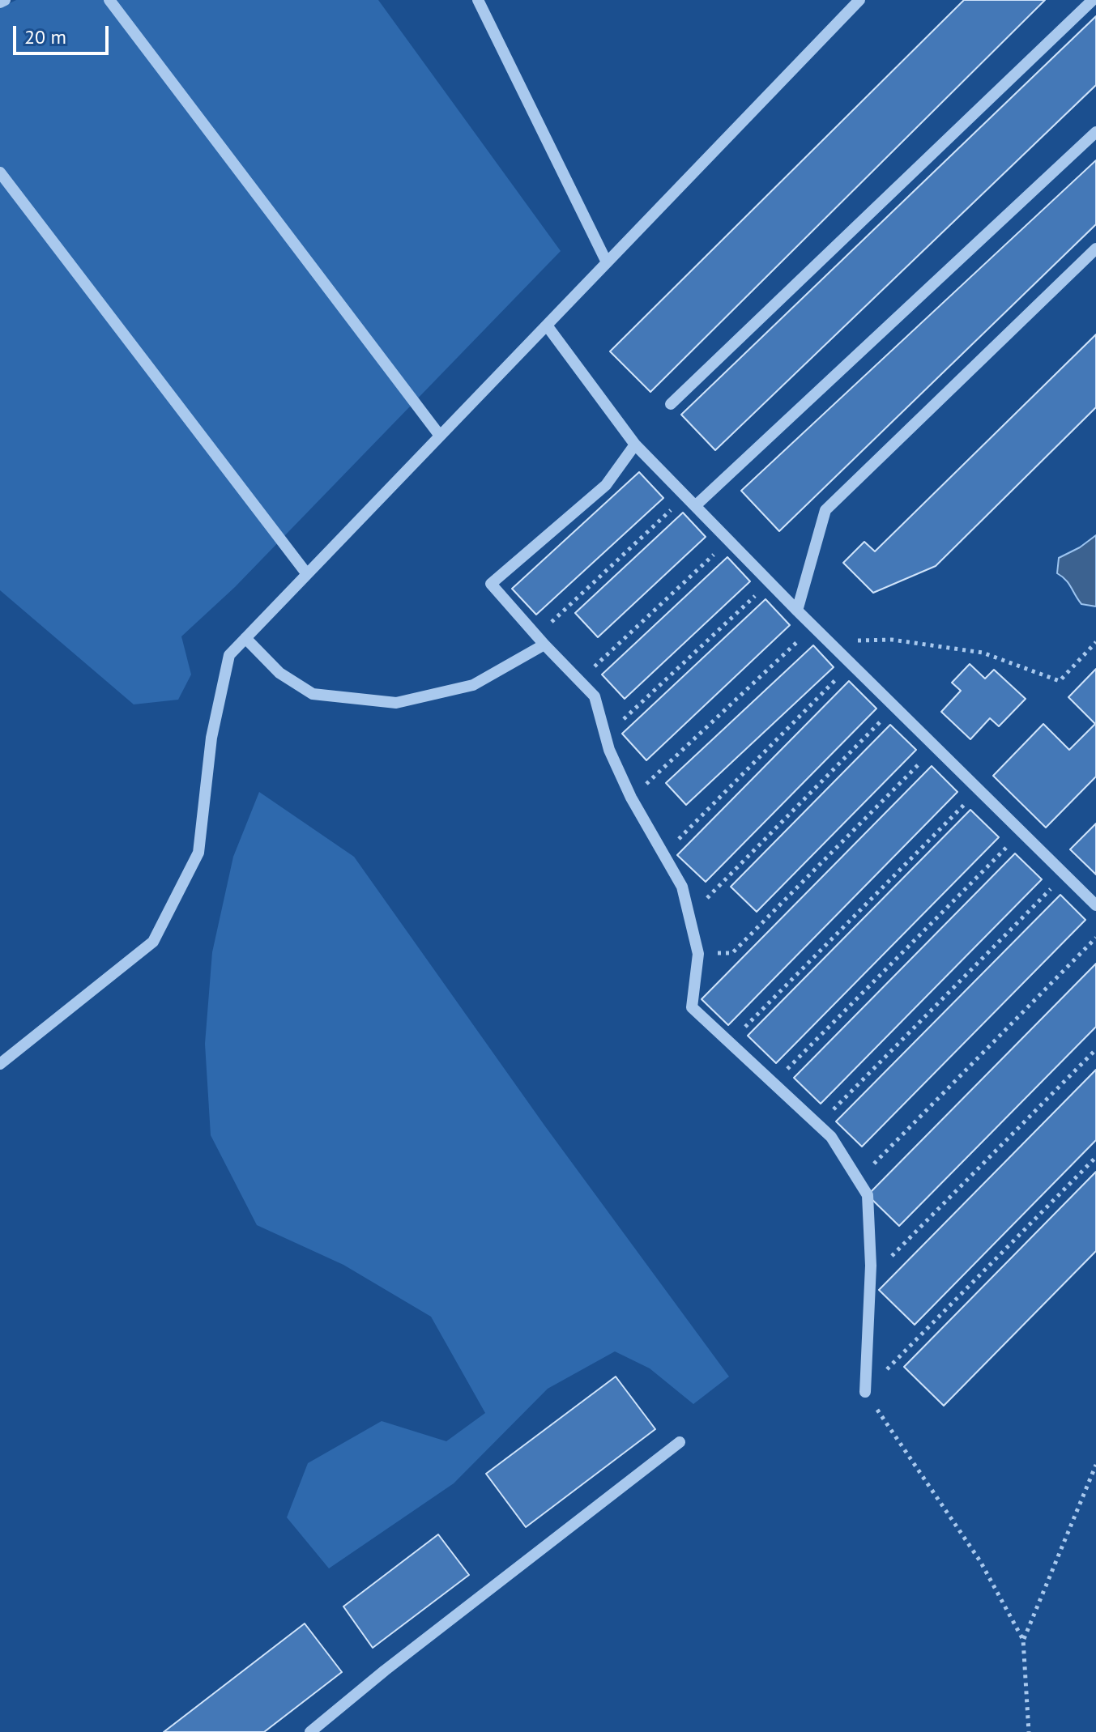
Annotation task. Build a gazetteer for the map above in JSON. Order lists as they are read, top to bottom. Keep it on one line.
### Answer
{"scale_bar":"20 m"}
